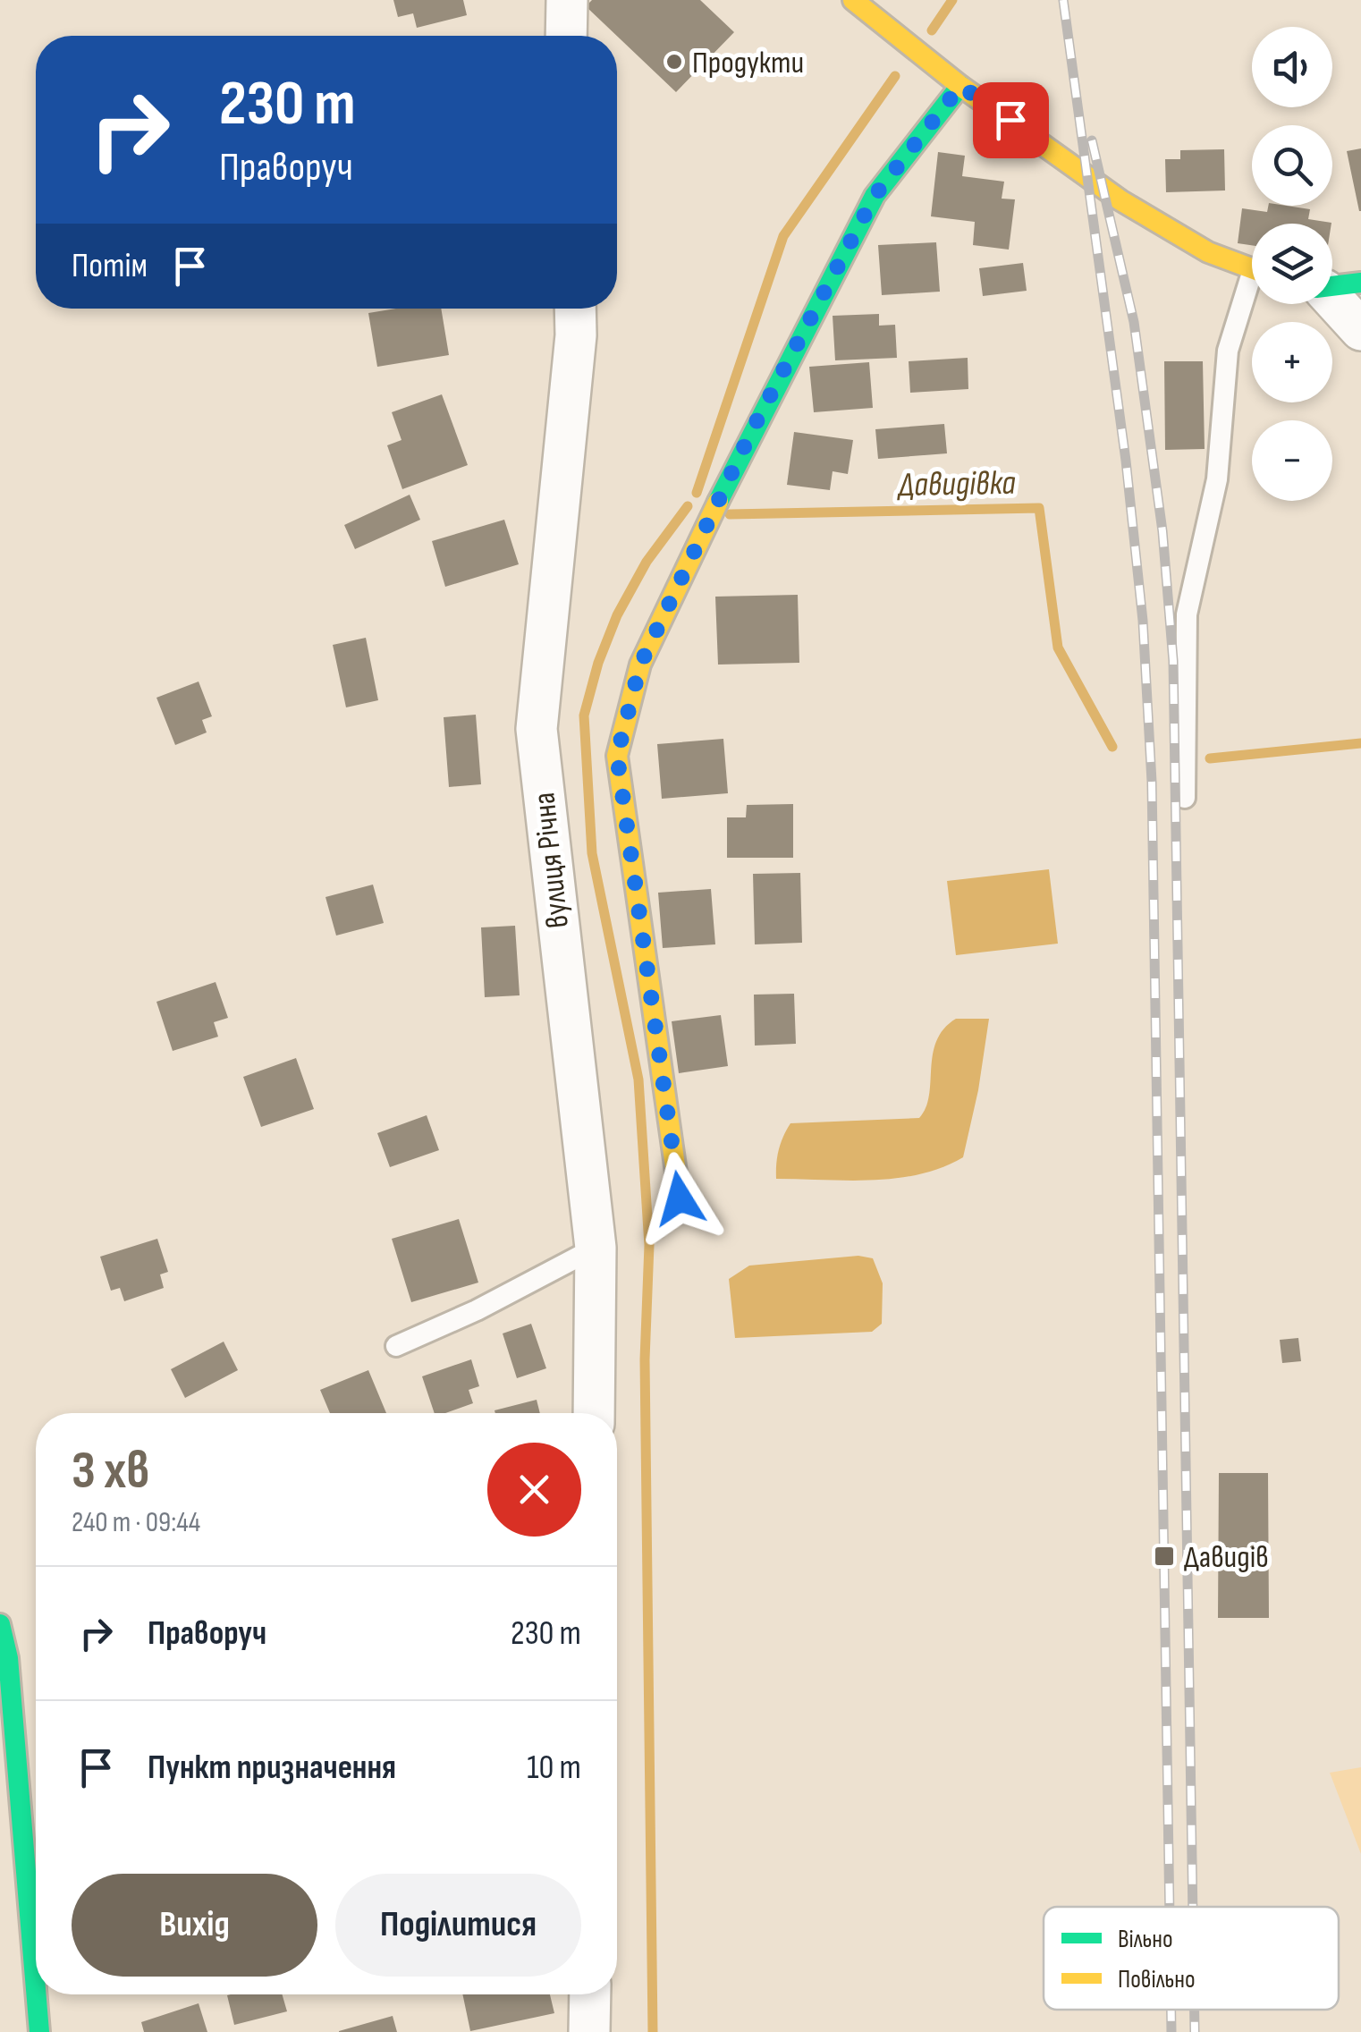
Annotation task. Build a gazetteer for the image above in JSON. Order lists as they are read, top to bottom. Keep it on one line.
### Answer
{"streets":{"street":["вулиця Річна"]},"water":["Давидівка"],"places":{"other":["Продукти"],"transit":["Давидів"]},"legend":["Вільно","Повільно"],"page":{"map_buttons":["+","−"],"turn":["230 m","Праворуч"],"then":"Потім","heading":["3 хв","240 m · 09:44"],"list":[{"name":"Праворуч","value":"230 m"},{"name":"Пункт призначення","value":"10 m"}],"buttons":["Вихід","Поділитися"]}}
